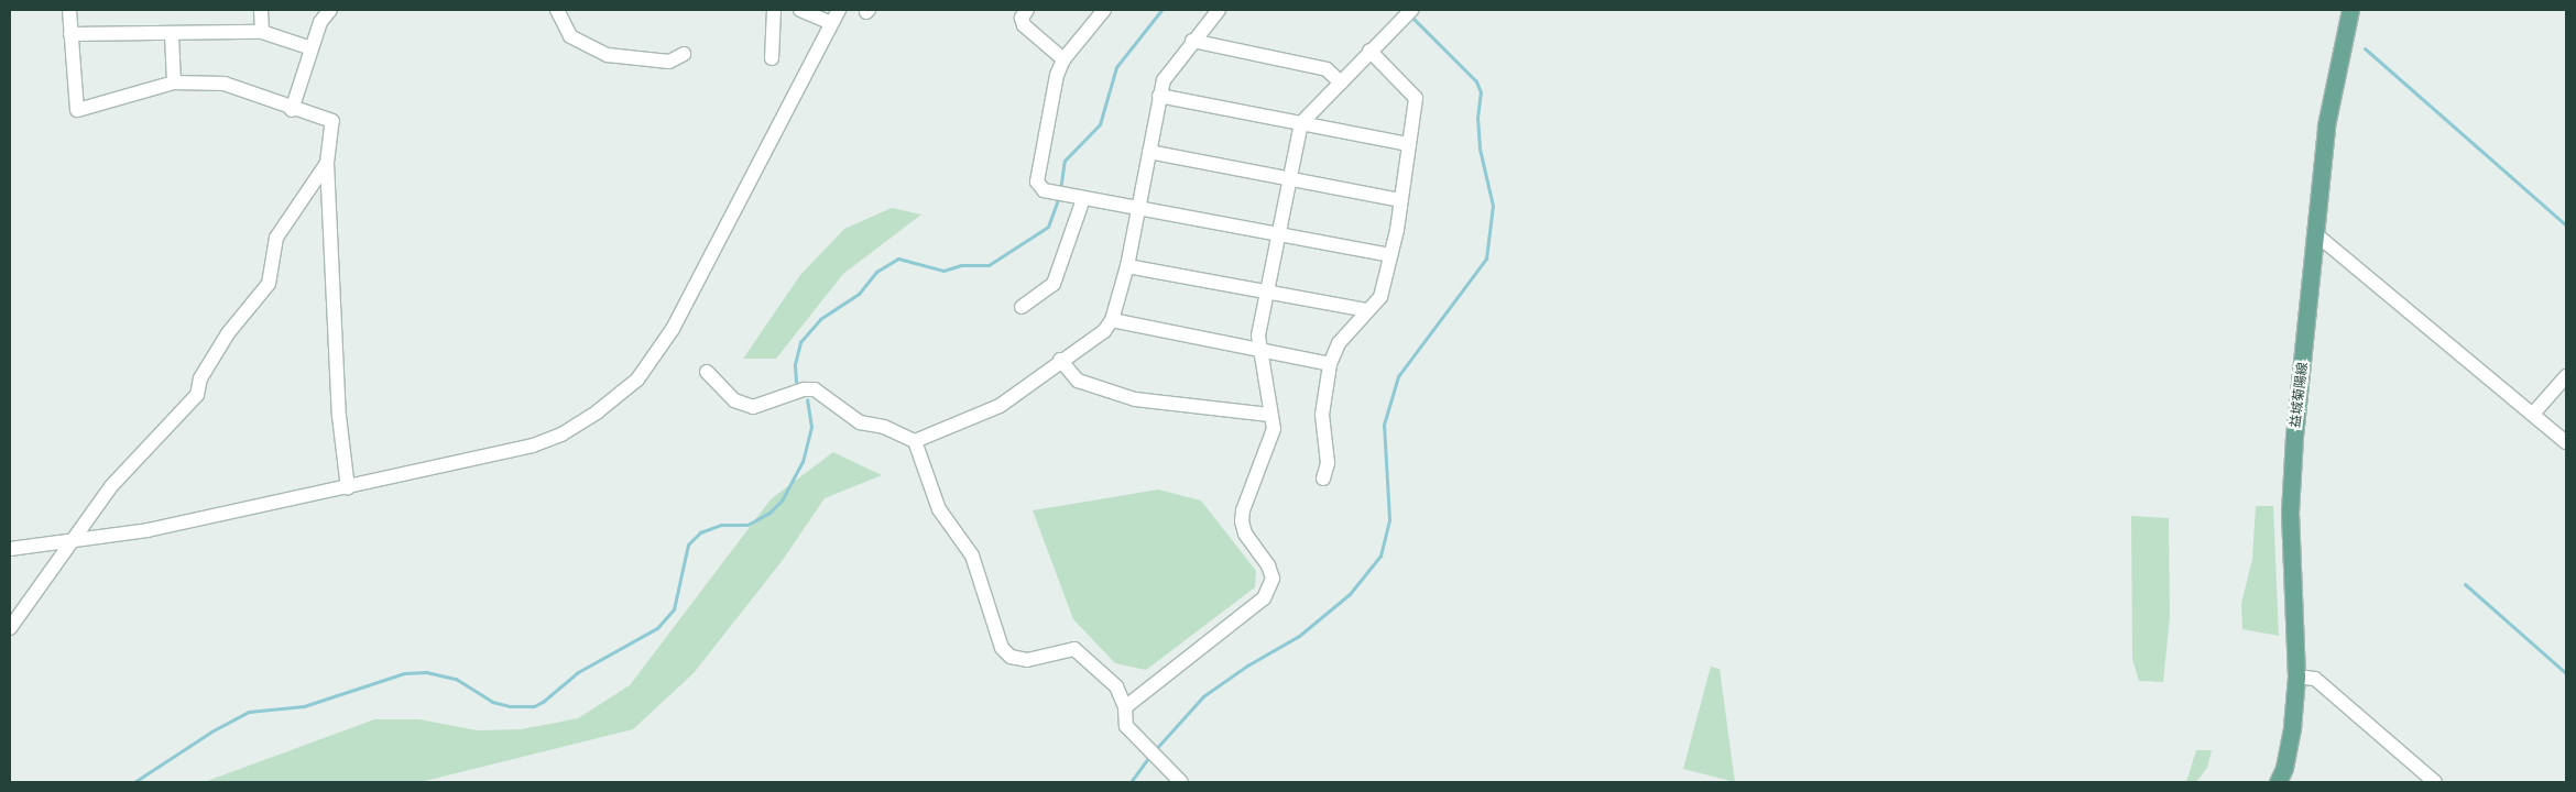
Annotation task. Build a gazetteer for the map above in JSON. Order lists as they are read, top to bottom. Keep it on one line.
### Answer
{"streets":{"main road":["益城菊陽線"]}}
